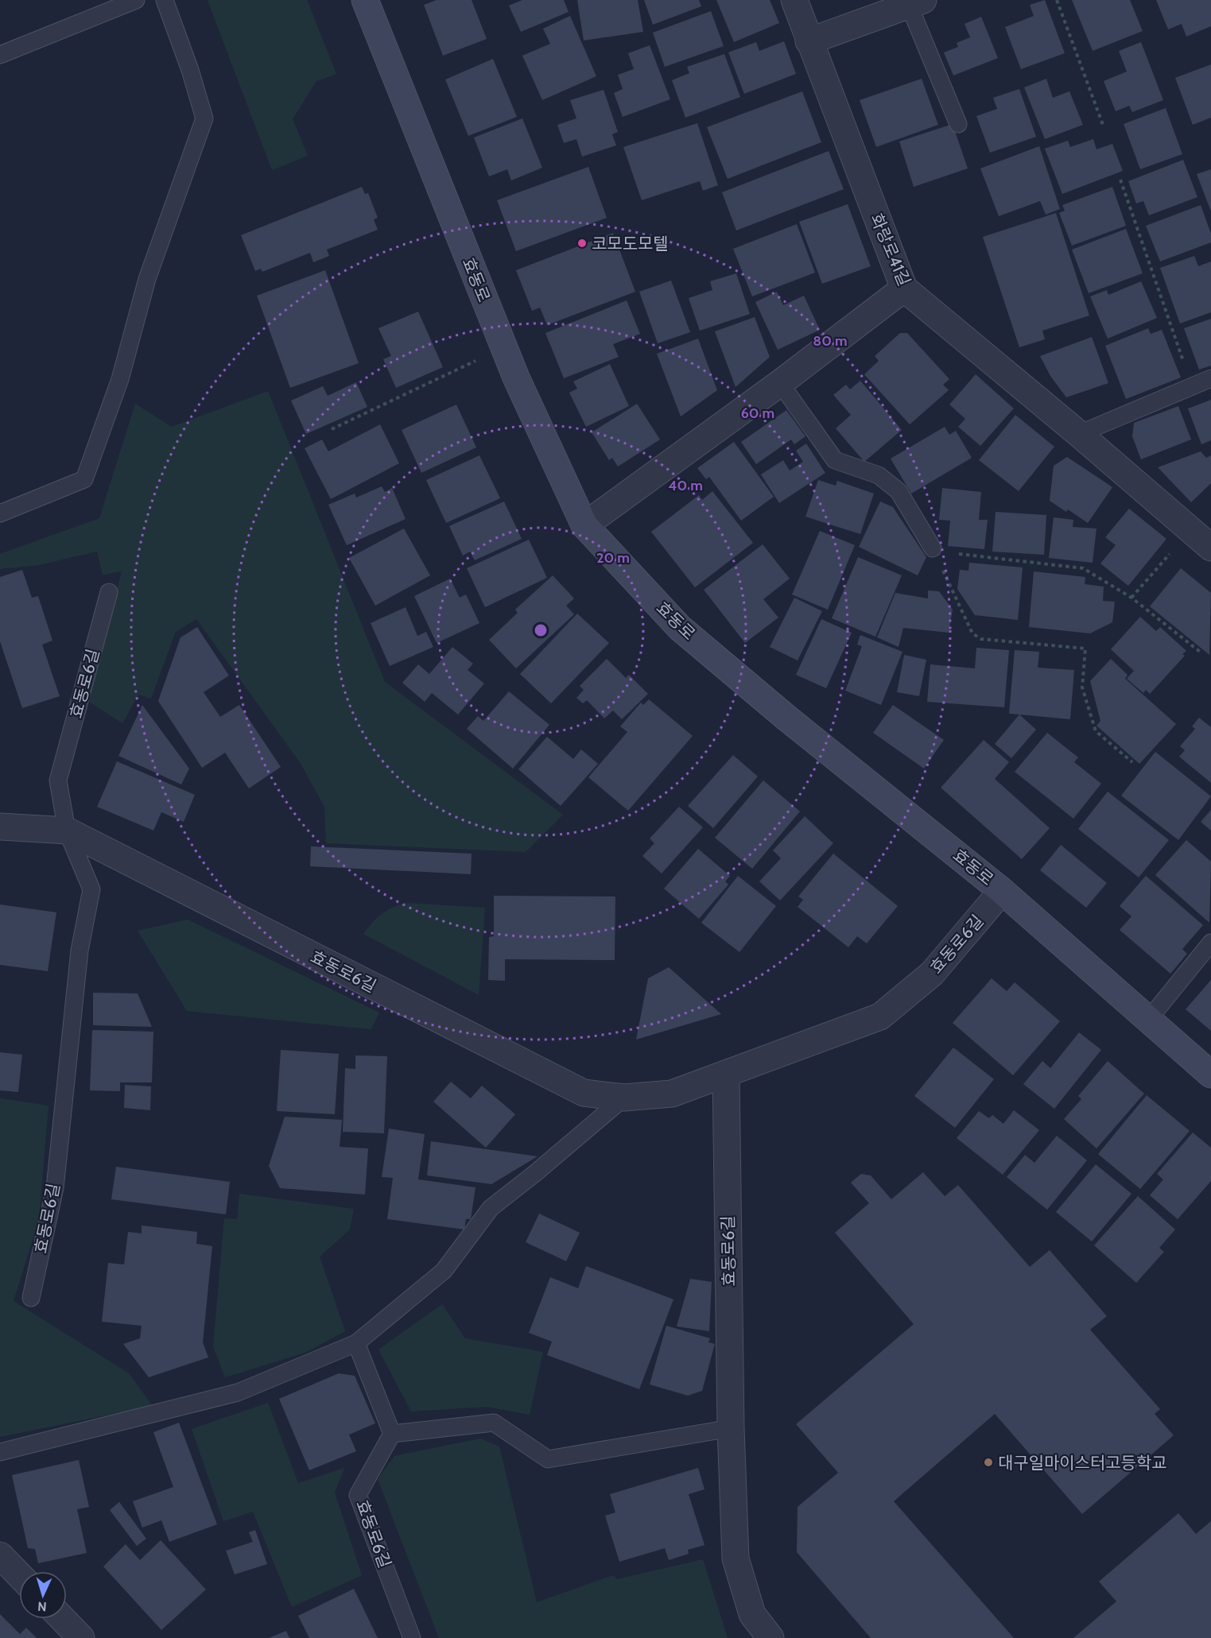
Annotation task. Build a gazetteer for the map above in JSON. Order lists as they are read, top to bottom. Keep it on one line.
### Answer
{"streets":{"main road":["효동로"],"street":["화랑로41길","효동로6길"]},"crossings":[["효동로","효동로6길"]],"places":["코모도모텔","대구일마이스터고등학교"],"north":"bottom","rings":["80 m","60 m","40 m","20 m"]}
